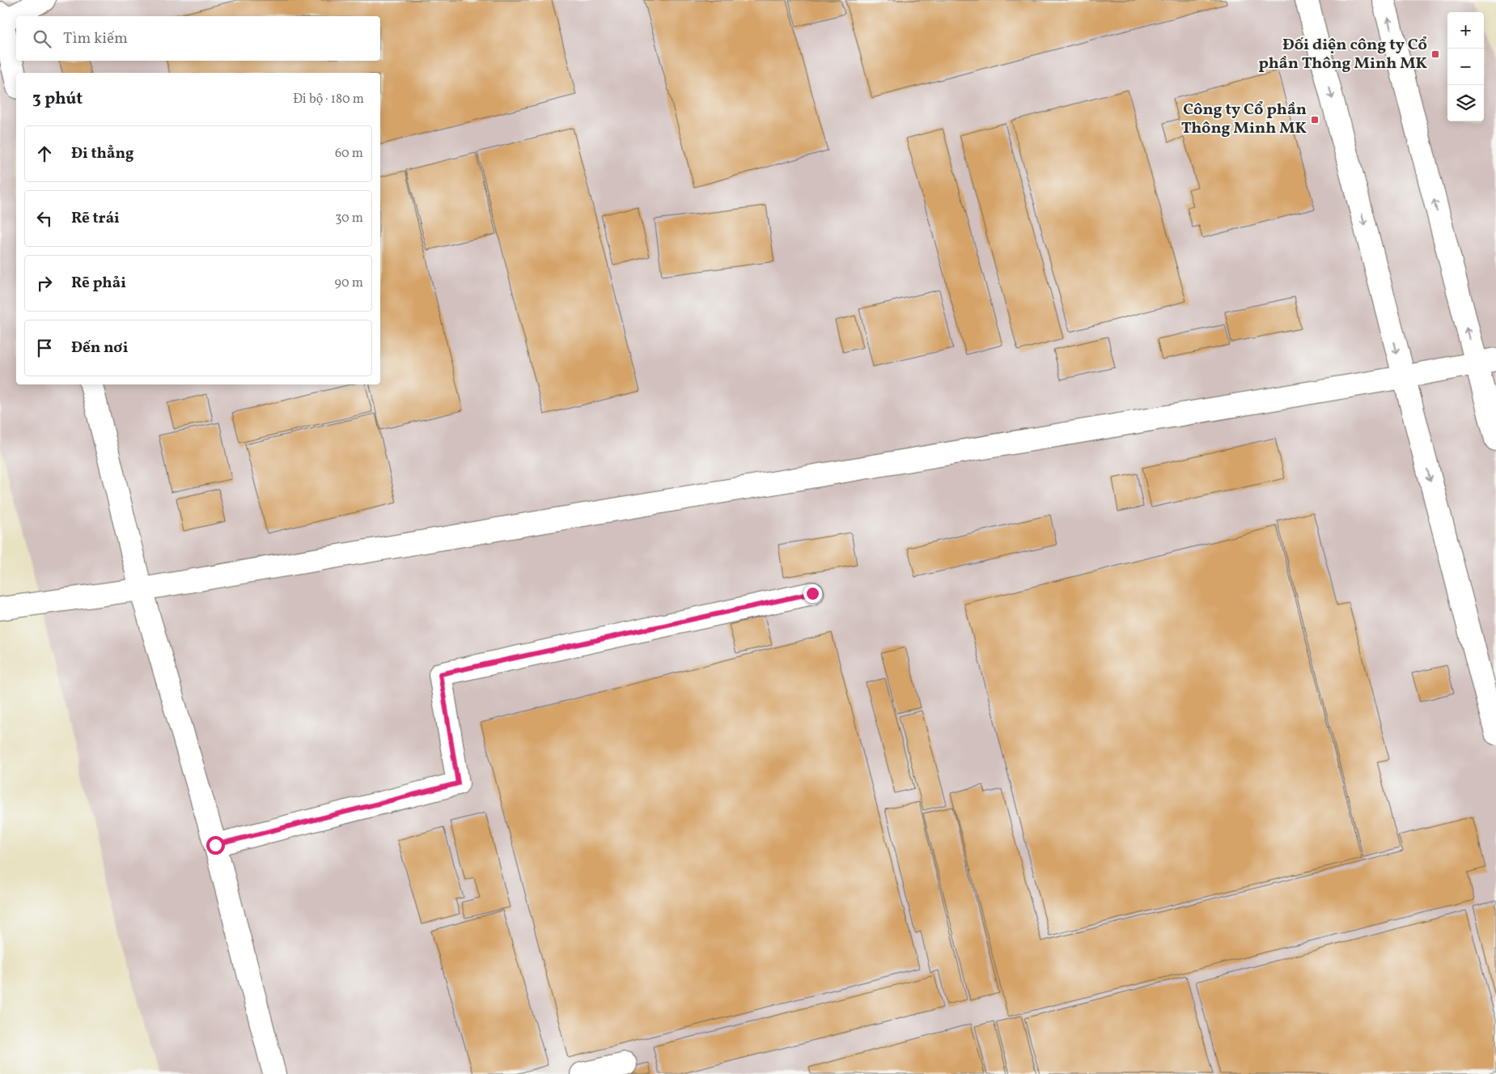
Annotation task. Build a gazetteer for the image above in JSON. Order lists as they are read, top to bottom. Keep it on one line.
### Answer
{"places":{"transit":["Đối diện công ty Cổ phần Thông Minh MK","Công ty Cổ phần Thông Minh MK"]},"page":{"map_buttons":["+","−"],"search":"Tìm kiếm","heading":["3 phút","Đi bộ · 180 m"],"list":[["Đi thẳng","60 m"],["Rẽ trái","30 m"],["Rẽ phải","90 m"],"Đến nơi"]}}
